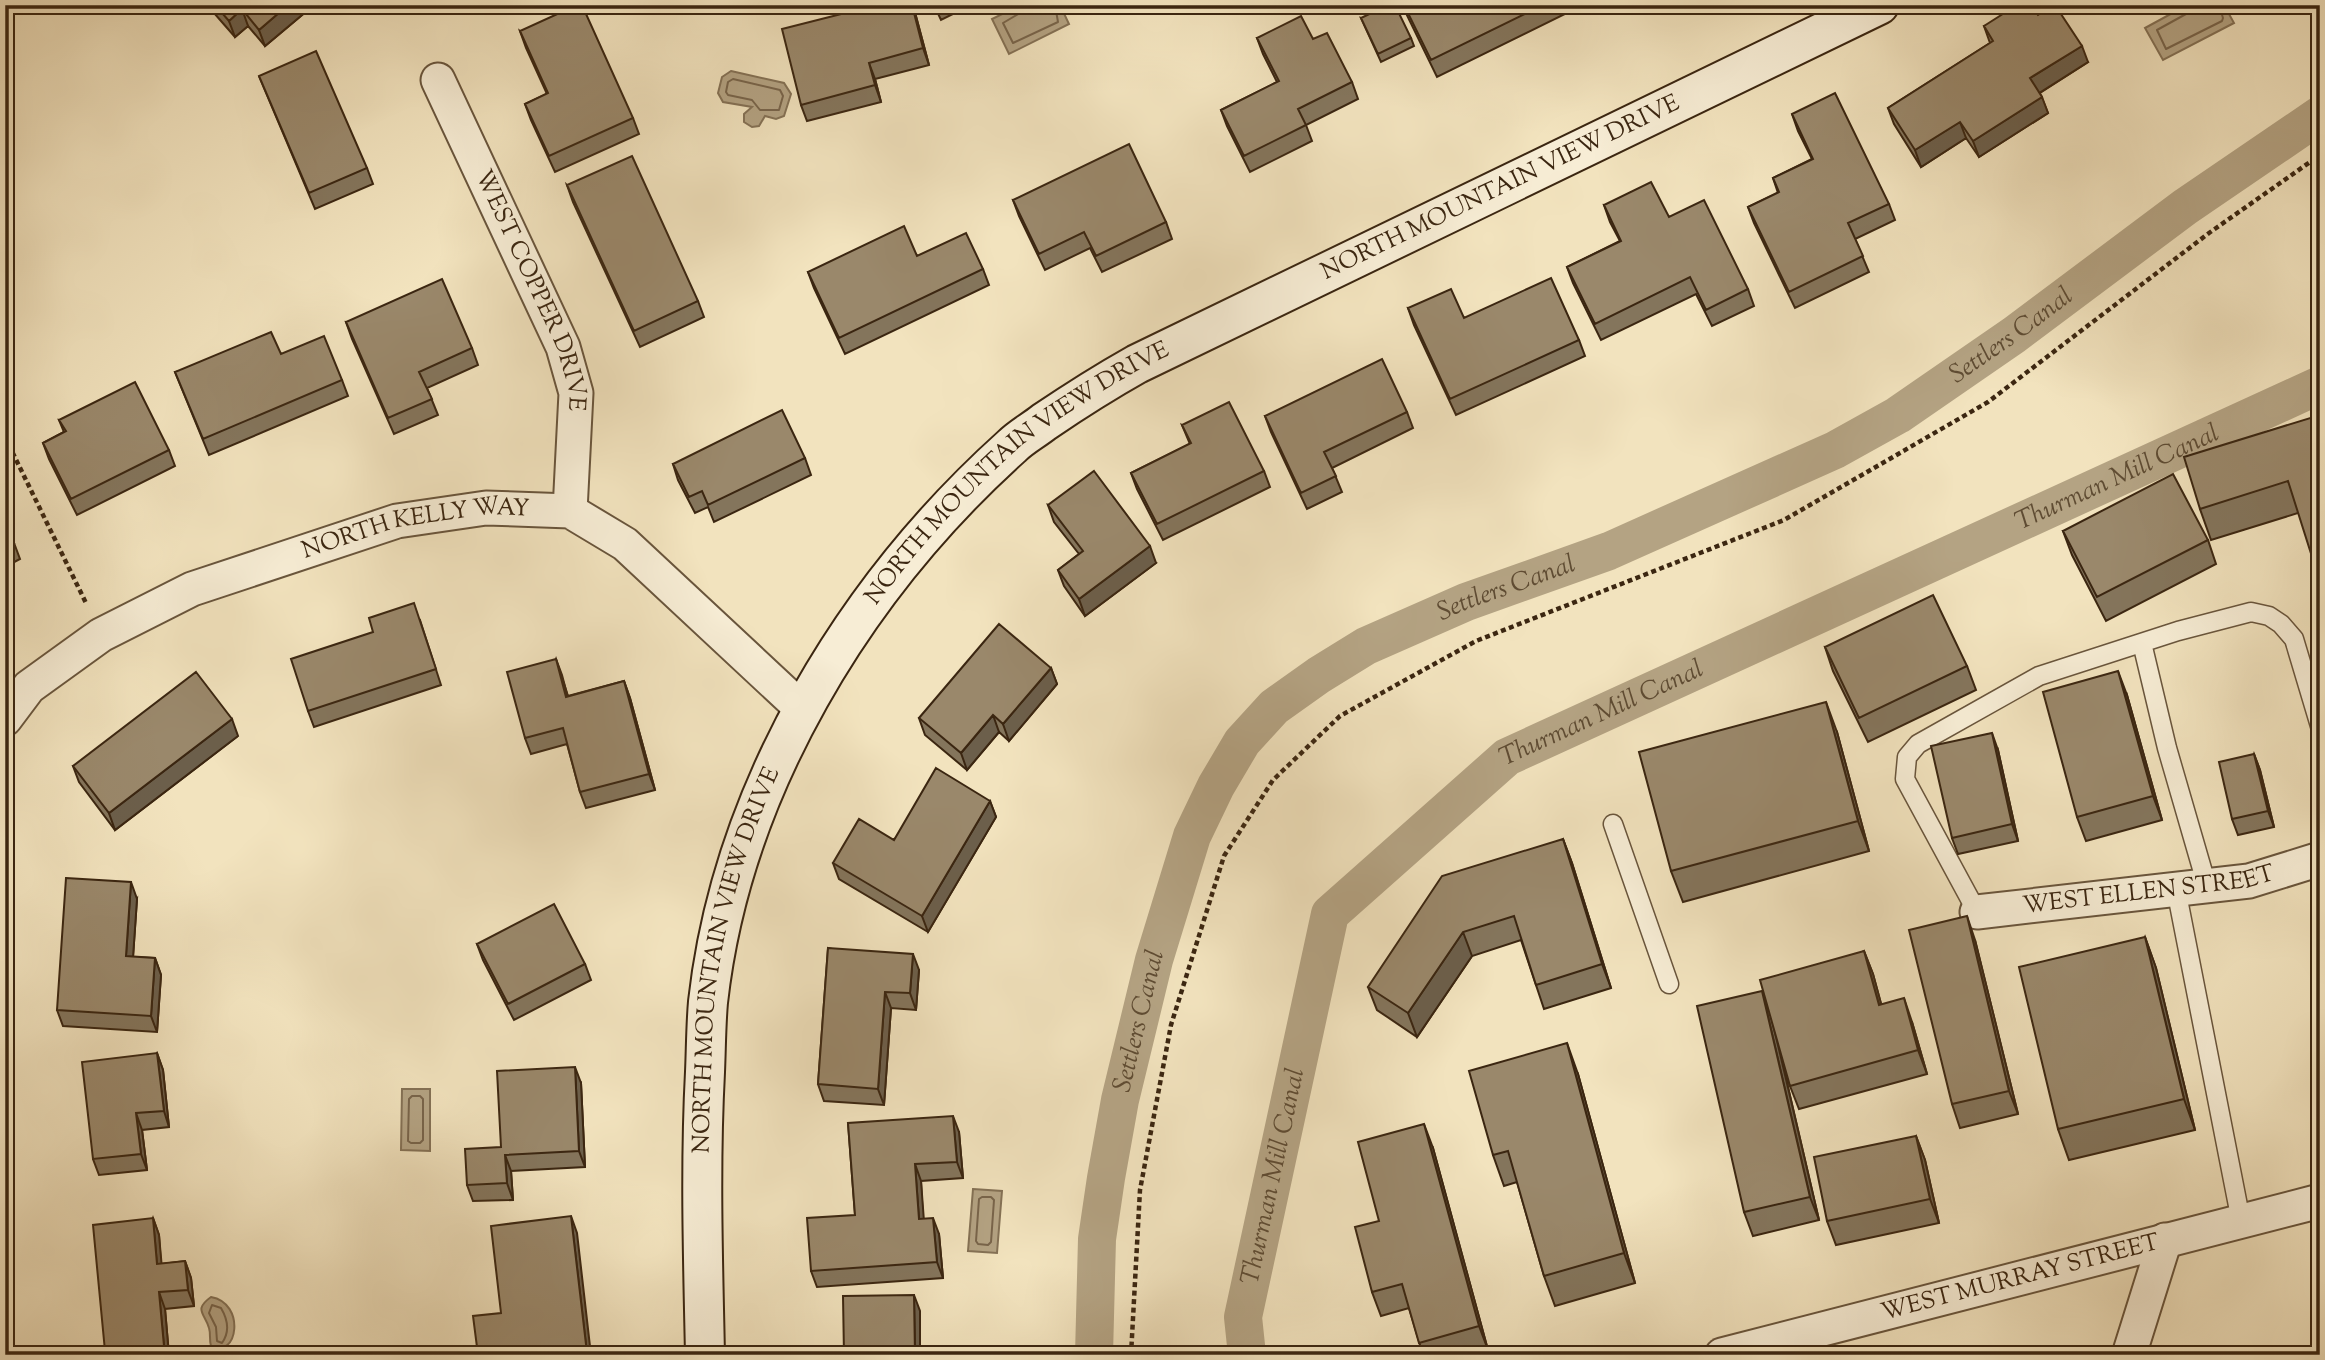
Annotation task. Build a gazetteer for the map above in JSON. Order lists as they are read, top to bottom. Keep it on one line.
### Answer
{"streets":{"street":["NORTH MOUNTAIN VIEW DRIVE","WEST COPPER DRIVE","NORTH KELLY WAY","WEST ELLEN STREET","WEST MURRAY STREET"]},"crossings":[["NORTH MOUNTAIN VIEW DRIVE","NORTH KELLY WAY"],["WEST COPPER DRIVE","NORTH KELLY WAY"]],"water":["Settlers Canal","Thurman Mill Canal"]}
